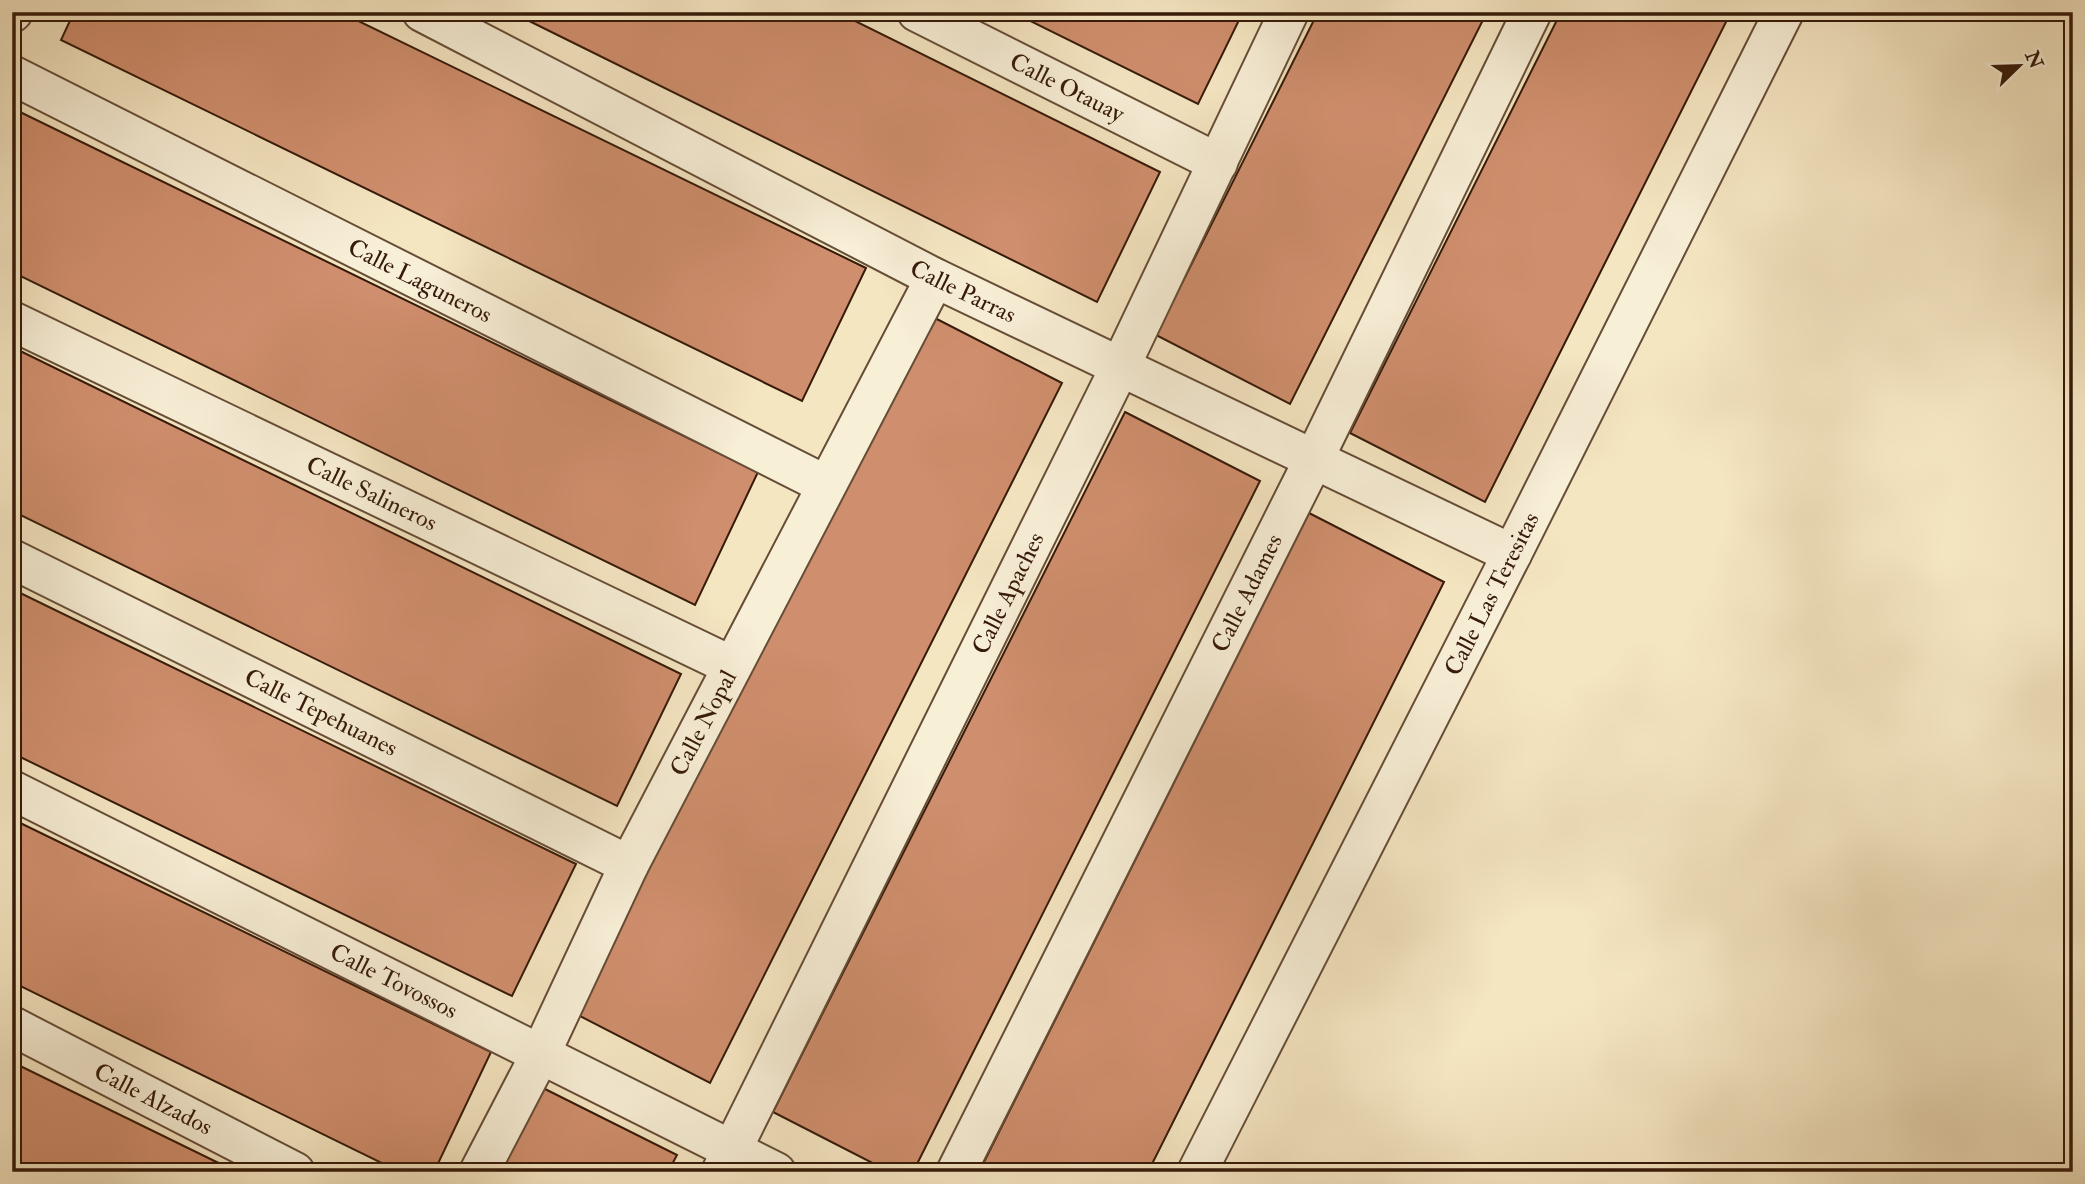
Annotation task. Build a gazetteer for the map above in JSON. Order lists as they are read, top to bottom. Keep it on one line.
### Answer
{"streets":{"street":["Calle Otauay","Calle Laguneros","Calle Parras","Calle Salineros","Calle Apaches","Calle Adames","Calle Las Teresitas","Calle Tepehuanes","Calle Nopal","Calle Tovossos","Calle Alzados"]},"crossings":[["Calle Otauay","Calle Apaches"],["Calle Laguneros","Calle Nopal"],["Calle Parras","Calle Apaches"],["Calle Parras","Calle Adames"],["Calle Parras","Calle Las Teresitas"],["Calle Parras","Calle Nopal"],["Calle Salineros","Calle Nopal"],["Calle Apaches","Calle Tovossos"],["Calle Tepehuanes","Calle Nopal"],["Calle Nopal","Calle Tovossos"]],"north":"top right"}
